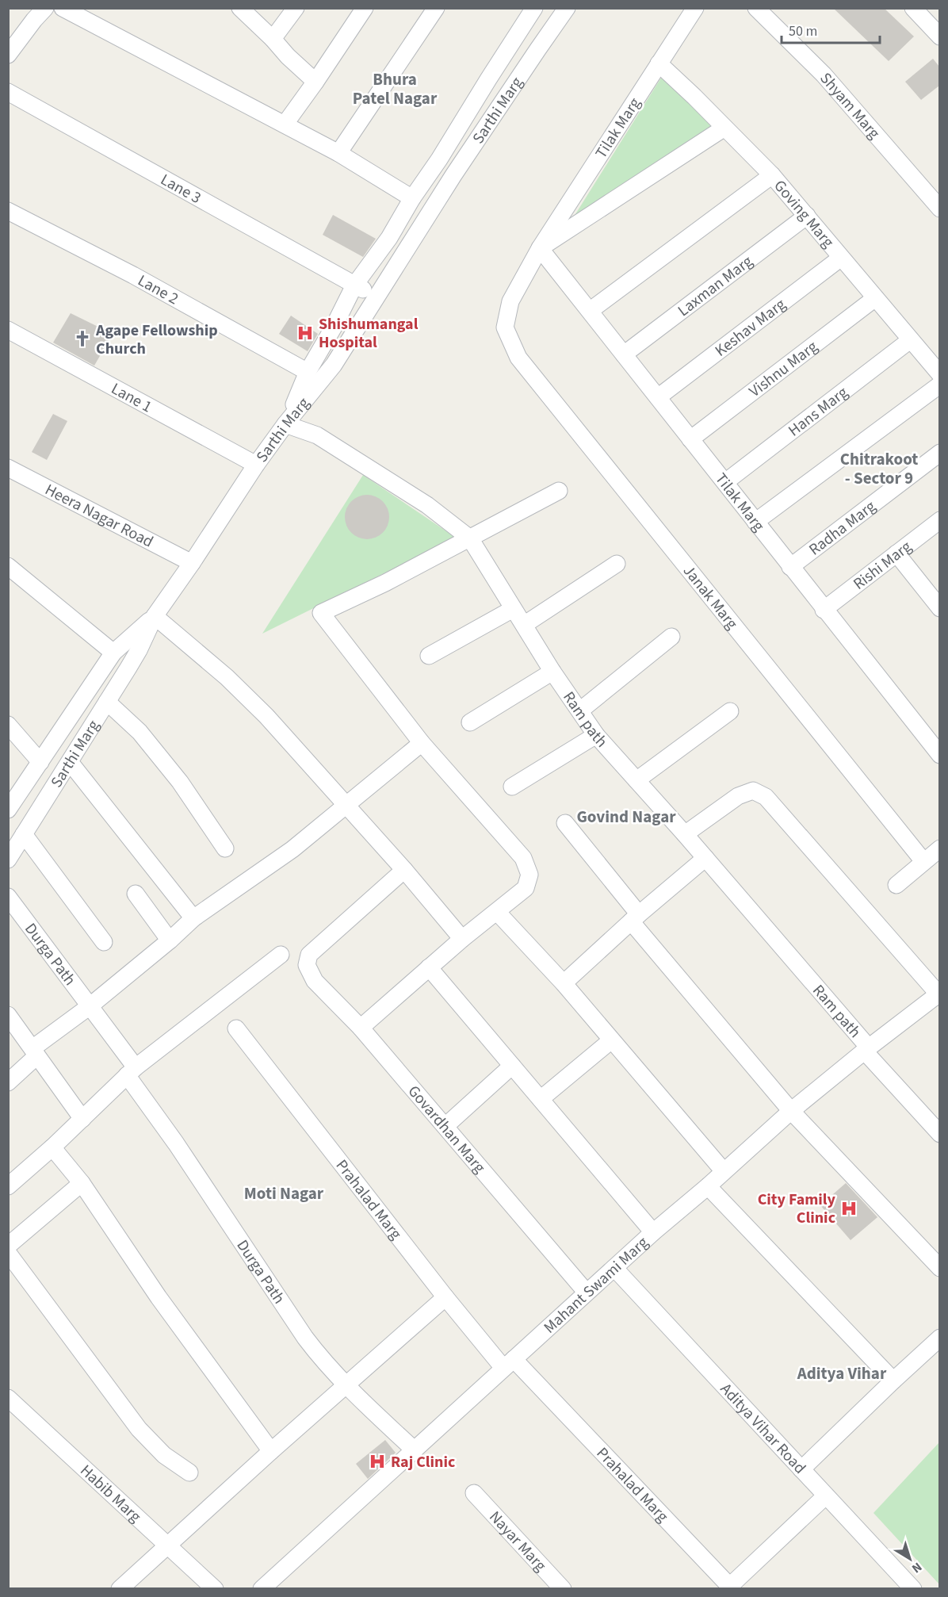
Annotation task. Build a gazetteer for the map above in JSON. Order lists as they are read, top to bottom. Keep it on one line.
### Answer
{"streets":{"street":["Shyam Marg","Sarthi Marg","Tilak Marg","Lane 3","Goving Marg","Laxman Marg","Lane 2","Keshav Marg","Vishnu Marg","Lane 1","Hans Marg","Heera Nagar Road","Radha Marg","Rishi Marg","Janak Marg","Ram path","Durga Path","Govardhan Marg","Prahalad Marg","Mahant Swami Marg","Aditya Vihar Road","Habib Marg","Nayar Marg"]},"crossings":[["Sarthi Marg","Lane 3"],["Sarthi Marg","Lane 2"],["Sarthi Marg","Lane 1"],["Sarthi Marg","Heera Nagar Road"],["Sarthi Marg","Ram path"],["Tilak Marg","Goving Marg"],["Tilak Marg","Laxman Marg"],["Tilak Marg","Keshav Marg"],["Tilak Marg","Vishnu Marg"],["Tilak Marg","Hans Marg"],["Tilak Marg","Radha Marg"],["Tilak Marg","Rishi Marg"],["Tilak Marg","Janak Marg"],["Goving Marg","Laxman Marg"],["Goving Marg","Keshav Marg"],["Goving Marg","Vishnu Marg"],["Goving Marg","Hans Marg"],["Ram path","Mahant Swami Marg"],["Durga Path","Mahant Swami Marg"],["Govardhan Marg","Mahant Swami Marg"],["Prahalad Marg","Mahant Swami Marg"],["Mahant Swami Marg","Aditya Vihar Road"]],"districts":["Bhura Patel Nagar","Chitrakoot - Sector 9","Govind Nagar","Moti Nagar","Aditya Vihar"],"places":{"hospital":["Shishumangal Hospital","City Family Clinic","Raj Clinic"],"church":["Agape Fellowship Church"]},"scale_bar":"50 m","north":"bottom right"}
